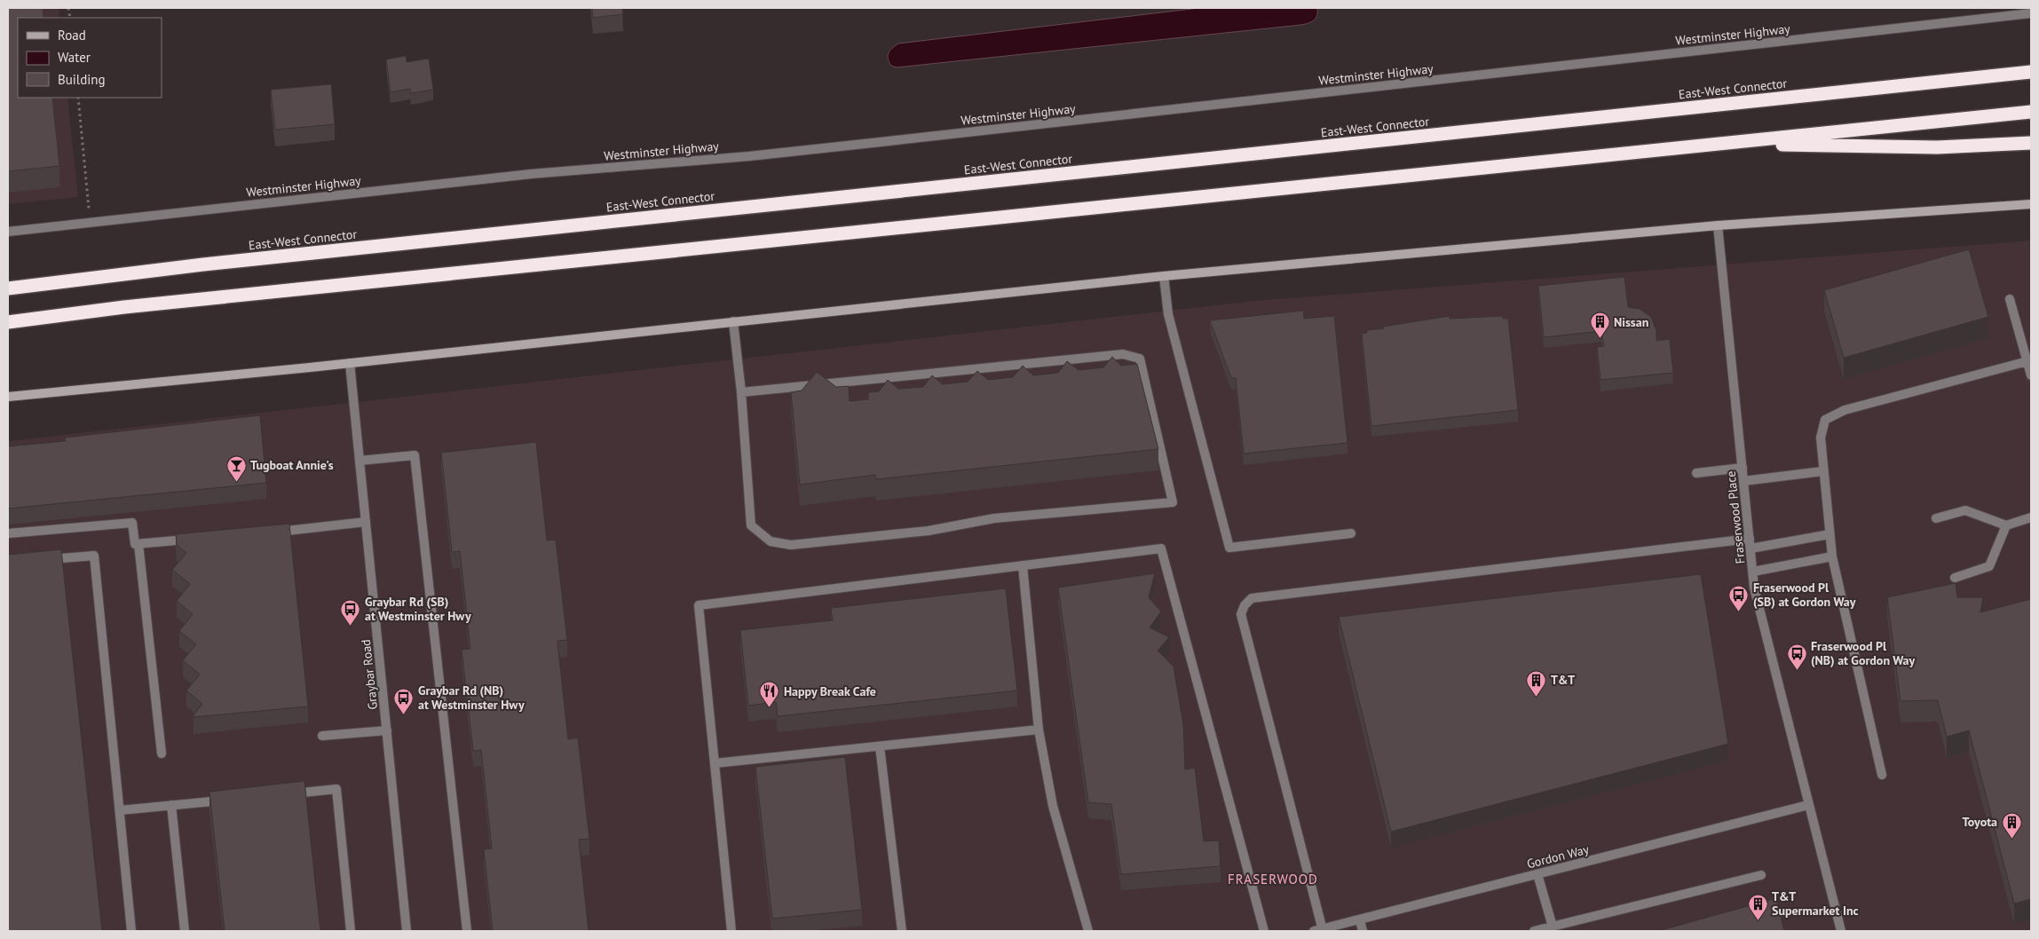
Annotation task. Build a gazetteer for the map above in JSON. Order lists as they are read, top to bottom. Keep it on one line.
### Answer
{"streets":{"highway":["East-West Connector"],"street":["Westminster Highway","Fraserwood Place","Graybar Road","Gordon Way"]},"crossings":[["Fraserwood Place","Gordon Way"]],"districts":["FRASERWOOD"],"places":{"building":["Nissan","T&T","Toyota","T&T Supermarket Inc"],"bar":["Tugboat Annie's"],"bus stop":["Fraserwood Pl (SB) at Gordon Way","Graybar Rd (SB) at Westminster Hwy","Fraserwood Pl (NB) at Gordon Way","Graybar Rd (NB) at Westminster Hwy"],"restaurant":["Happy Break Cafe"]},"legend":["Road","Water","Building"]}
